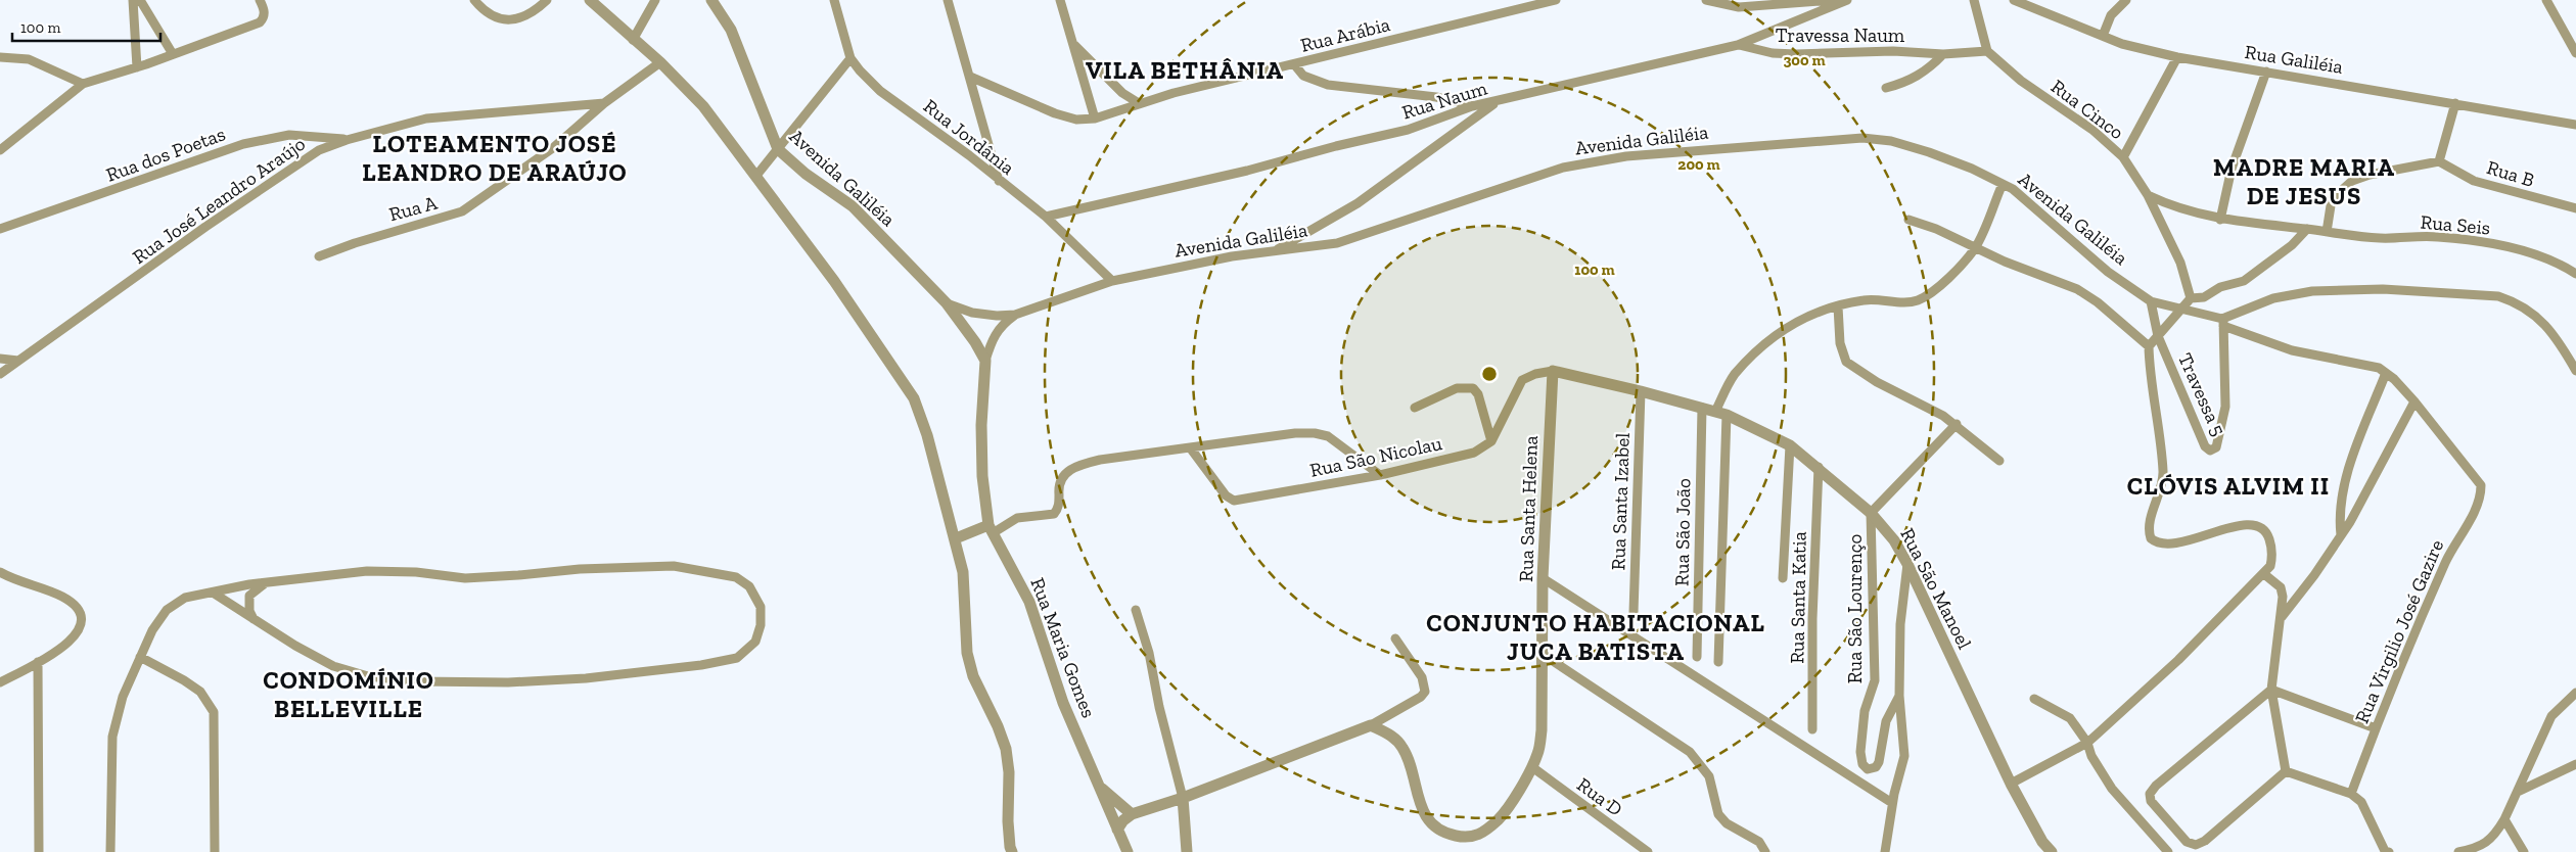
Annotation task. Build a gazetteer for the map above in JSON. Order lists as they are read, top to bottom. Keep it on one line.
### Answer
{"streets":{"street":["Rua Arábia","Travessa Naum","Rua Galiléia","Rua Naum","Rua Cinco","Rua Jordânia","Avenida Galiléia","Rua dos Poetas","Rua B","Rua José Leandro Araújo","Rua A","Rua Seis","Travessa 5","Rua São Nicolau","Rua Santa Izabel","Rua Santa Helena","Rua São João","Rua São Manoel","Rua Santa Katia","Rua São Lourenço","Rua Virgilio José Gazire","Rua Maria Gomes","Rua D"]},"crossings":[["Travessa Naum","Rua Naum"],["Travessa Naum","Rua Cinco"],["Rua Naum","Rua Jordânia"],["Rua Cinco","Rua Seis"],["Rua Jordânia","Avenida Galiléia"],["Avenida Galiléia","Travessa 5"],["Avenida Galiléia","Rua Maria Gomes"],["Rua dos Poetas","Rua José Leandro Araújo"],["Rua José Leandro Araújo","Rua A"],["Rua Santa Izabel","Rua São Manoel"],["Rua Santa Helena","Rua São Manoel"],["Rua Santa Helena","Rua D"],["Rua São João","Rua São Manoel"],["Rua São Manoel","Rua Santa Katia"],["Rua São Manoel","Rua São Lourenço"]],"districts":["VILA BETHÂNIA","LOTEAMENTO JOSÉ LEANDRO DE ARAÚJO","MADRE MARIA DE JESUS","CLÓVIS ALVIM II","CONJUNTO HABITACIONAL JUCA BATISTA","CONDOMÍNIO BELLEVILLE"],"scale_bar":"100 m","rings":["300 m","200 m","100 m"]}
